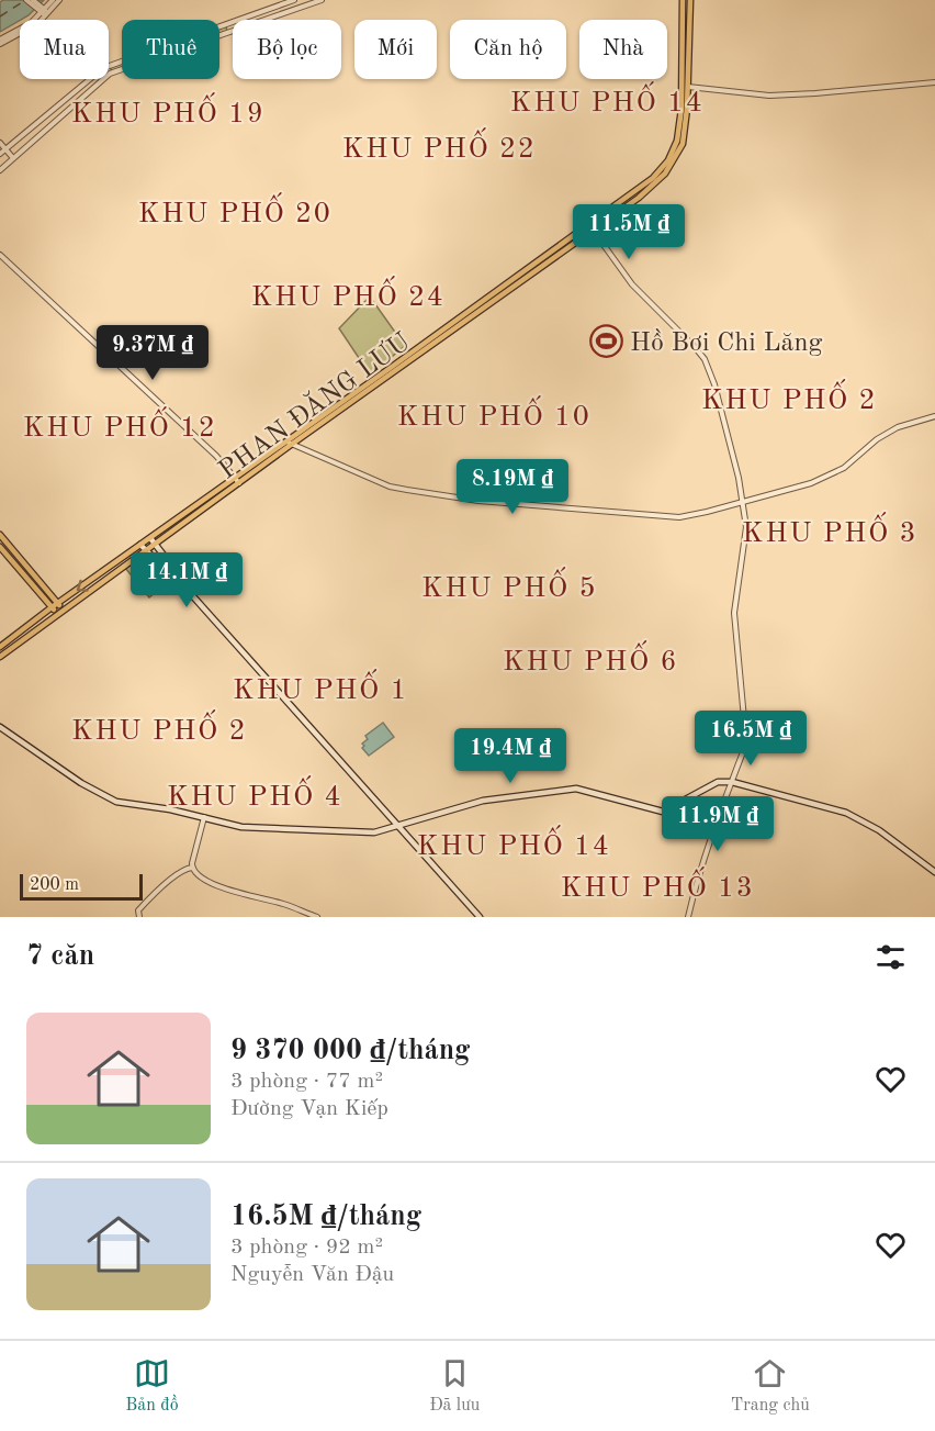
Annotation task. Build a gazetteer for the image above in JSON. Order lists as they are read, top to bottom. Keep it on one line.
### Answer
{"streets":{"main road":["PHAN ĐĂNG LƯU"]},"districts":["KHU PHỐ 14","KHU PHỐ 19","KHU PHỐ 22","KHU PHỐ 20","KHU PHỐ 24","KHU PHỐ 2","KHU PHỐ 10","KHU PHỐ 12","KHU PHỐ 3","KHU PHỐ 5","KHU PHỐ 6","KHU PHỐ 1","KHU PHỐ 2","KHU PHỐ 4","KHU PHỐ 14","KHU PHỐ 13"],"places":{"sports":["Hồ Bơi Chi Lăng"]},"scale_bar":"200 m","page":{"chip":["Mua","Thuê","Bộ lọc","Mới","Căn hộ","Nhà"],"price":["11.5M ₫","9.37M ₫","8.19M ₫","14.1M ₫","16.5M ₫","19.4M ₫","11.9M ₫"],"scale":"200 m","heading":"7 căn","list":[{"name":"9 370 000 ₫/tháng","note":"3 phòng · 77 m² · Đường Vạn Kiếp"},{"name":"16.5M ₫/tháng","note":"3 phòng · 92 m² · Nguyễn Văn Đậu"}],"tabs":["Bản đồ","Đã lưu","Trang chủ"]}}
